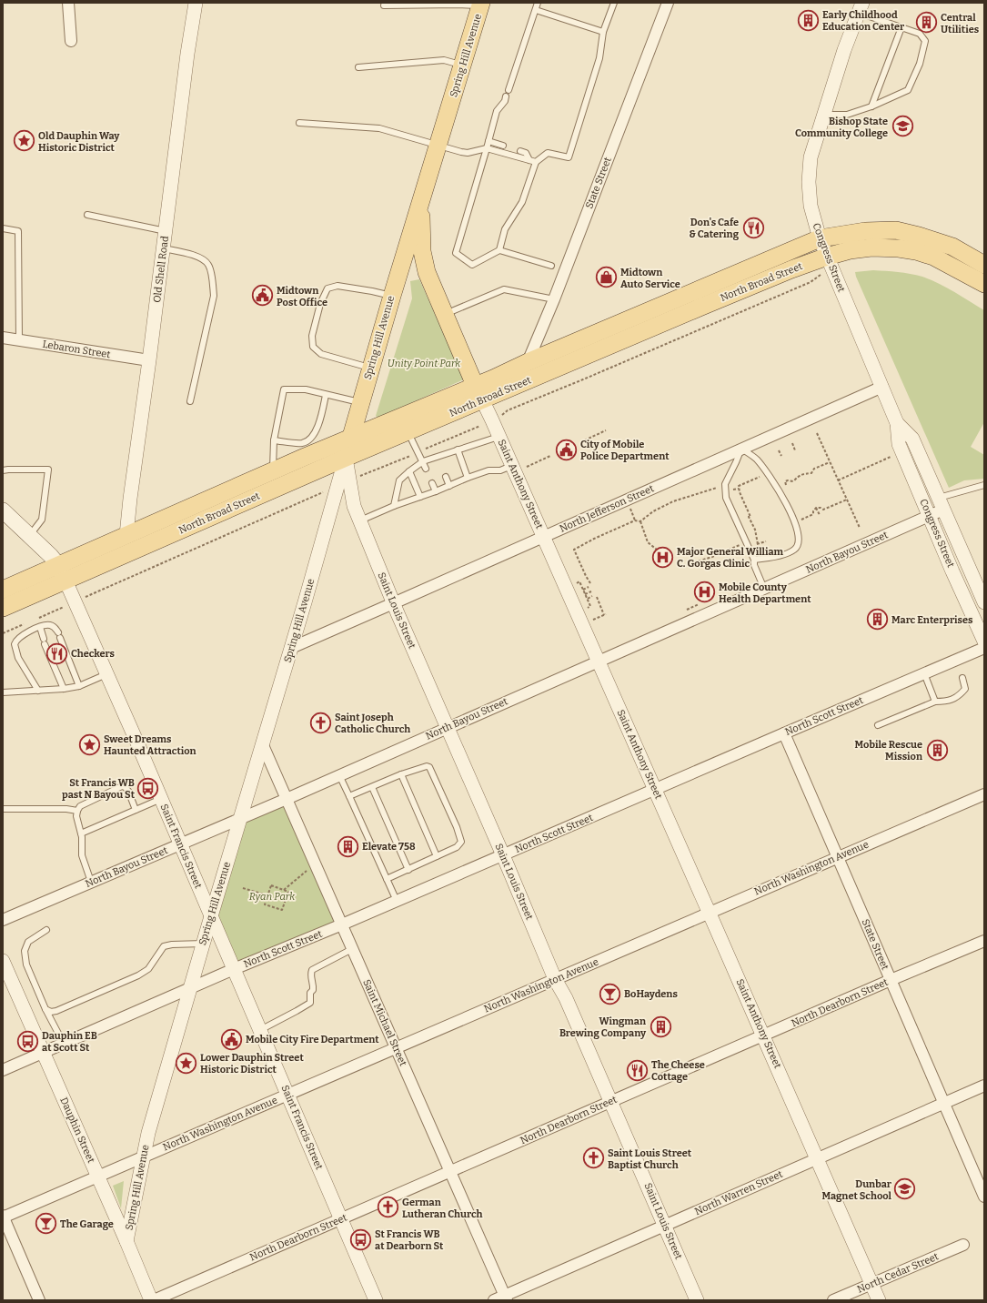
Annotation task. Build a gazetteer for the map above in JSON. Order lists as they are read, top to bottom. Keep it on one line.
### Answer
{"streets":{"main road":["Spring Hill Avenue","North Broad Street","Saint Anthony Street","Saint Francis Street"],"street":["State Street","Congress Street","Old Shell Road","Lebaron Street","North Jefferson Street","North Bayou Street","Saint Louis Street","North Scott Street","North Washington Avenue","North Dearborn Street","Saint Michael Street","Dauphin Street","North Warren Street","North Cedar Street"]},"crossings":[["Spring Hill Avenue","North Broad Street"],["Spring Hill Avenue","Saint Anthony Street"],["Spring Hill Avenue","North Jefferson Street"],["Spring Hill Avenue","North Bayou Street"],["Spring Hill Avenue","Saint Louis Street"],["Spring Hill Avenue","North Scott Street"],["Spring Hill Avenue","Saint Francis Street"],["Spring Hill Avenue","North Washington Avenue"],["Spring Hill Avenue","Saint Michael Street"],["Spring Hill Avenue","Dauphin Street"],["State Street","North Broad Street"],["State Street","North Scott Street"],["State Street","North Washington Avenue"],["State Street","North Dearborn Street"],["State Street","North Warren Street"],["Congress Street","North Broad Street"],["Congress Street","North Jefferson Street"],["Congress Street","North Bayou Street"],["Old Shell Road","North Broad Street"],["Old Shell Road","Lebaron Street"],["North Broad Street","Saint Anthony Street"],["North Broad Street","Saint Louis Street"],["North Broad Street","Saint Francis Street"],["Saint Anthony Street","North Jefferson Street"],["Saint Anthony Street","North Bayou Street"],["Saint Anthony Street","North Scott Street"],["Saint Anthony Street","North Washington Avenue"],["Saint Anthony Street","North Dearborn Street"],["Saint Anthony Street","North Warren Street"],["Saint Anthony Street","North Cedar Street"],["North Jefferson Street","Saint Louis Street"],["North Bayou Street","Saint Louis Street"],["North Bayou Street","Saint Francis Street"],["North Bayou Street","Saint Michael Street"],["Saint Louis Street","North Scott Street"],["Saint Louis Street","North Washington Avenue"],["Saint Louis Street","North Dearborn Street"],["Saint Louis Street","North Warren Street"],["North Scott Street","Saint Francis Street"],["North Scott Street","Saint Michael Street"],["North Scott Street","Dauphin Street"],["Saint Francis Street","North Washington Avenue"],["Saint Francis Street","North Dearborn Street"],["North Washington Avenue","Saint Michael Street"],["North Washington Avenue","Dauphin Street"],["North Dearborn Street","Saint Michael Street"],["Saint Michael Street","North Warren Street"]],"parks":["Unity Point Park","Ryan Park"],"places":{"building":["Early Childhood Education Center","Central Utilities","Marc Enterprises","Mobile Rescue Mission","Elevate 758","Wingman Brewing Company"],"school or university":["Bishop State Community College","Dunbar Magnet School"],"place":["Old Dauphin Way Historic District","Sweet Dreams Haunted Attraction","Lower Dauphin Street Historic District"],"restaurant":["Don's Cafe & Catering","Checkers","The Cheese Cottage"],"shop":["Midtown Auto Service"],"public building":["Midtown Post Office","City of Mobile Police Department","Mobile City Fire Department"],"hospital":["Major General William C. Gorgas Clinic","Mobile County Health Department"],"church":["Saint Joseph Catholic Church","Saint Louis Street Baptist Church","German Lutheran Church"],"bus stop":["St Francis WB past N Bayou St","Dauphin EB at Scott St","St Francis WB at Dearborn St"],"bar":["BoHaydens","The Garage"]}}
